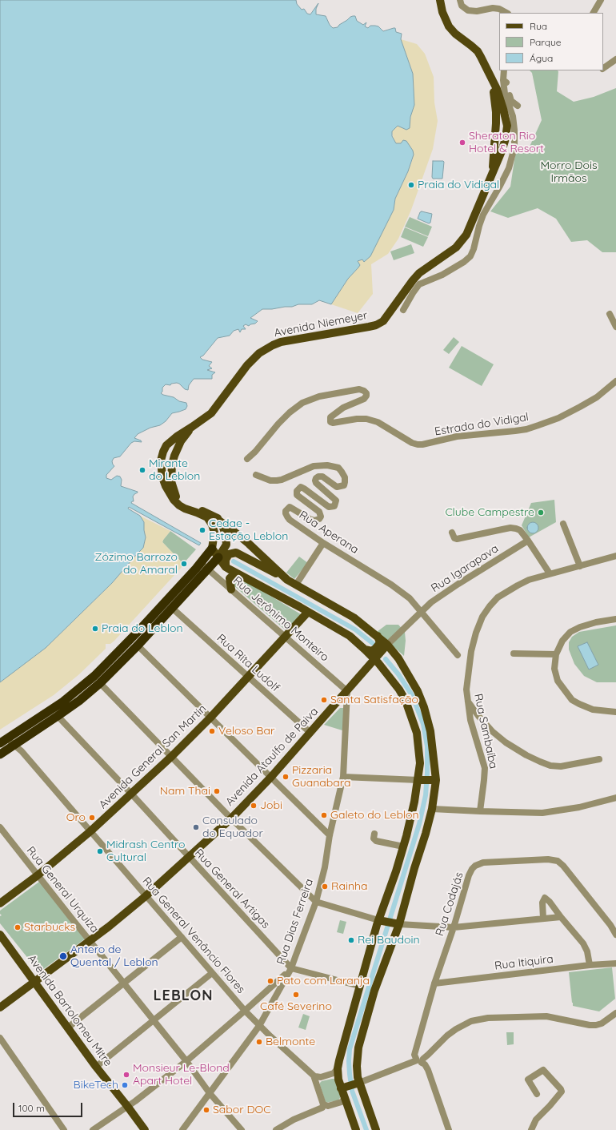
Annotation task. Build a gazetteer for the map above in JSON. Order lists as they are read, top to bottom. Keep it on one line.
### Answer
{"streets":{"main road":["Avenida Niemeyer","Avenida General San Martin","Avenida Ataulfo de Paiva","Avenida Bartolomeu Mitre"],"street":["Estrada do Vidigal","Rua Aperana","Rua Igarapava","Rua Jerônimo Monteiro","Rua Rita Ludolf","Rua Sambaíba","Rua General Artigas","Rua General Urquiza","Rua Codajás","Rua Dias Ferreira","Rua General Venâncio Flores","Rua Itiquira"]},"crossings":[["Rua Aperana","Rua Igarapava"],["Rua Igarapava","Avenida Ataulfo de Paiva"],["Rua Jerônimo Monteiro","Avenida General San Martin"],["Rua Jerônimo Monteiro","Avenida Ataulfo de Paiva"],["Rua Jerônimo Monteiro","Rua Dias Ferreira"],["Rua Rita Ludolf","Avenida General San Martin"],["Rua Rita Ludolf","Avenida Ataulfo de Paiva"],["Avenida General San Martin","Rua General Artigas"],["Avenida General San Martin","Rua General Urquiza"],["Avenida General San Martin","Rua General Venâncio Flores"],["Avenida Ataulfo de Paiva","Rua General Artigas"],["Avenida Ataulfo de Paiva","Rua General Urquiza"],["Avenida Ataulfo de Paiva","Rua Dias Ferreira"],["Avenida Ataulfo de Paiva","Rua General Venâncio Flores"],["Avenida Ataulfo de Paiva","Avenida Bartolomeu Mitre"],["Rua General Artigas","Rua Dias Ferreira"],["Rua General Urquiza","Rua Dias Ferreira"],["Rua Codajás","Rua Itiquira"],["Rua Dias Ferreira","Rua General Venâncio Flores"]],"districts":["LEBLON"],"parks":["Morro Dois Irmãos"],"places":["Sheraton Rio Hotel & Resort","Praia do Vidigal","Mirante do Leblon","Clube Campestre","Cedae - Estação Leblon","Zózimo Barrozo do Amaral","Praia do Leblon","Santa Satisfação","Veloso Bar","Pizzaria Guanabara","Nam Thai","Jobi","Galeto do Leblon","Oro","Consulado do Equador","Midrash Centro Cultural","Rainha","Starbucks","Rei Baudoin","Antero de Quental / Leblon","Pato com Laranja","Café Severino","Belmonte","Monsieur Le-Blond Apart Hotel","BikeTech","Sabor DOC"],"legend":["Rua","Parque","Água"],"scale_bar":"100 m"}
